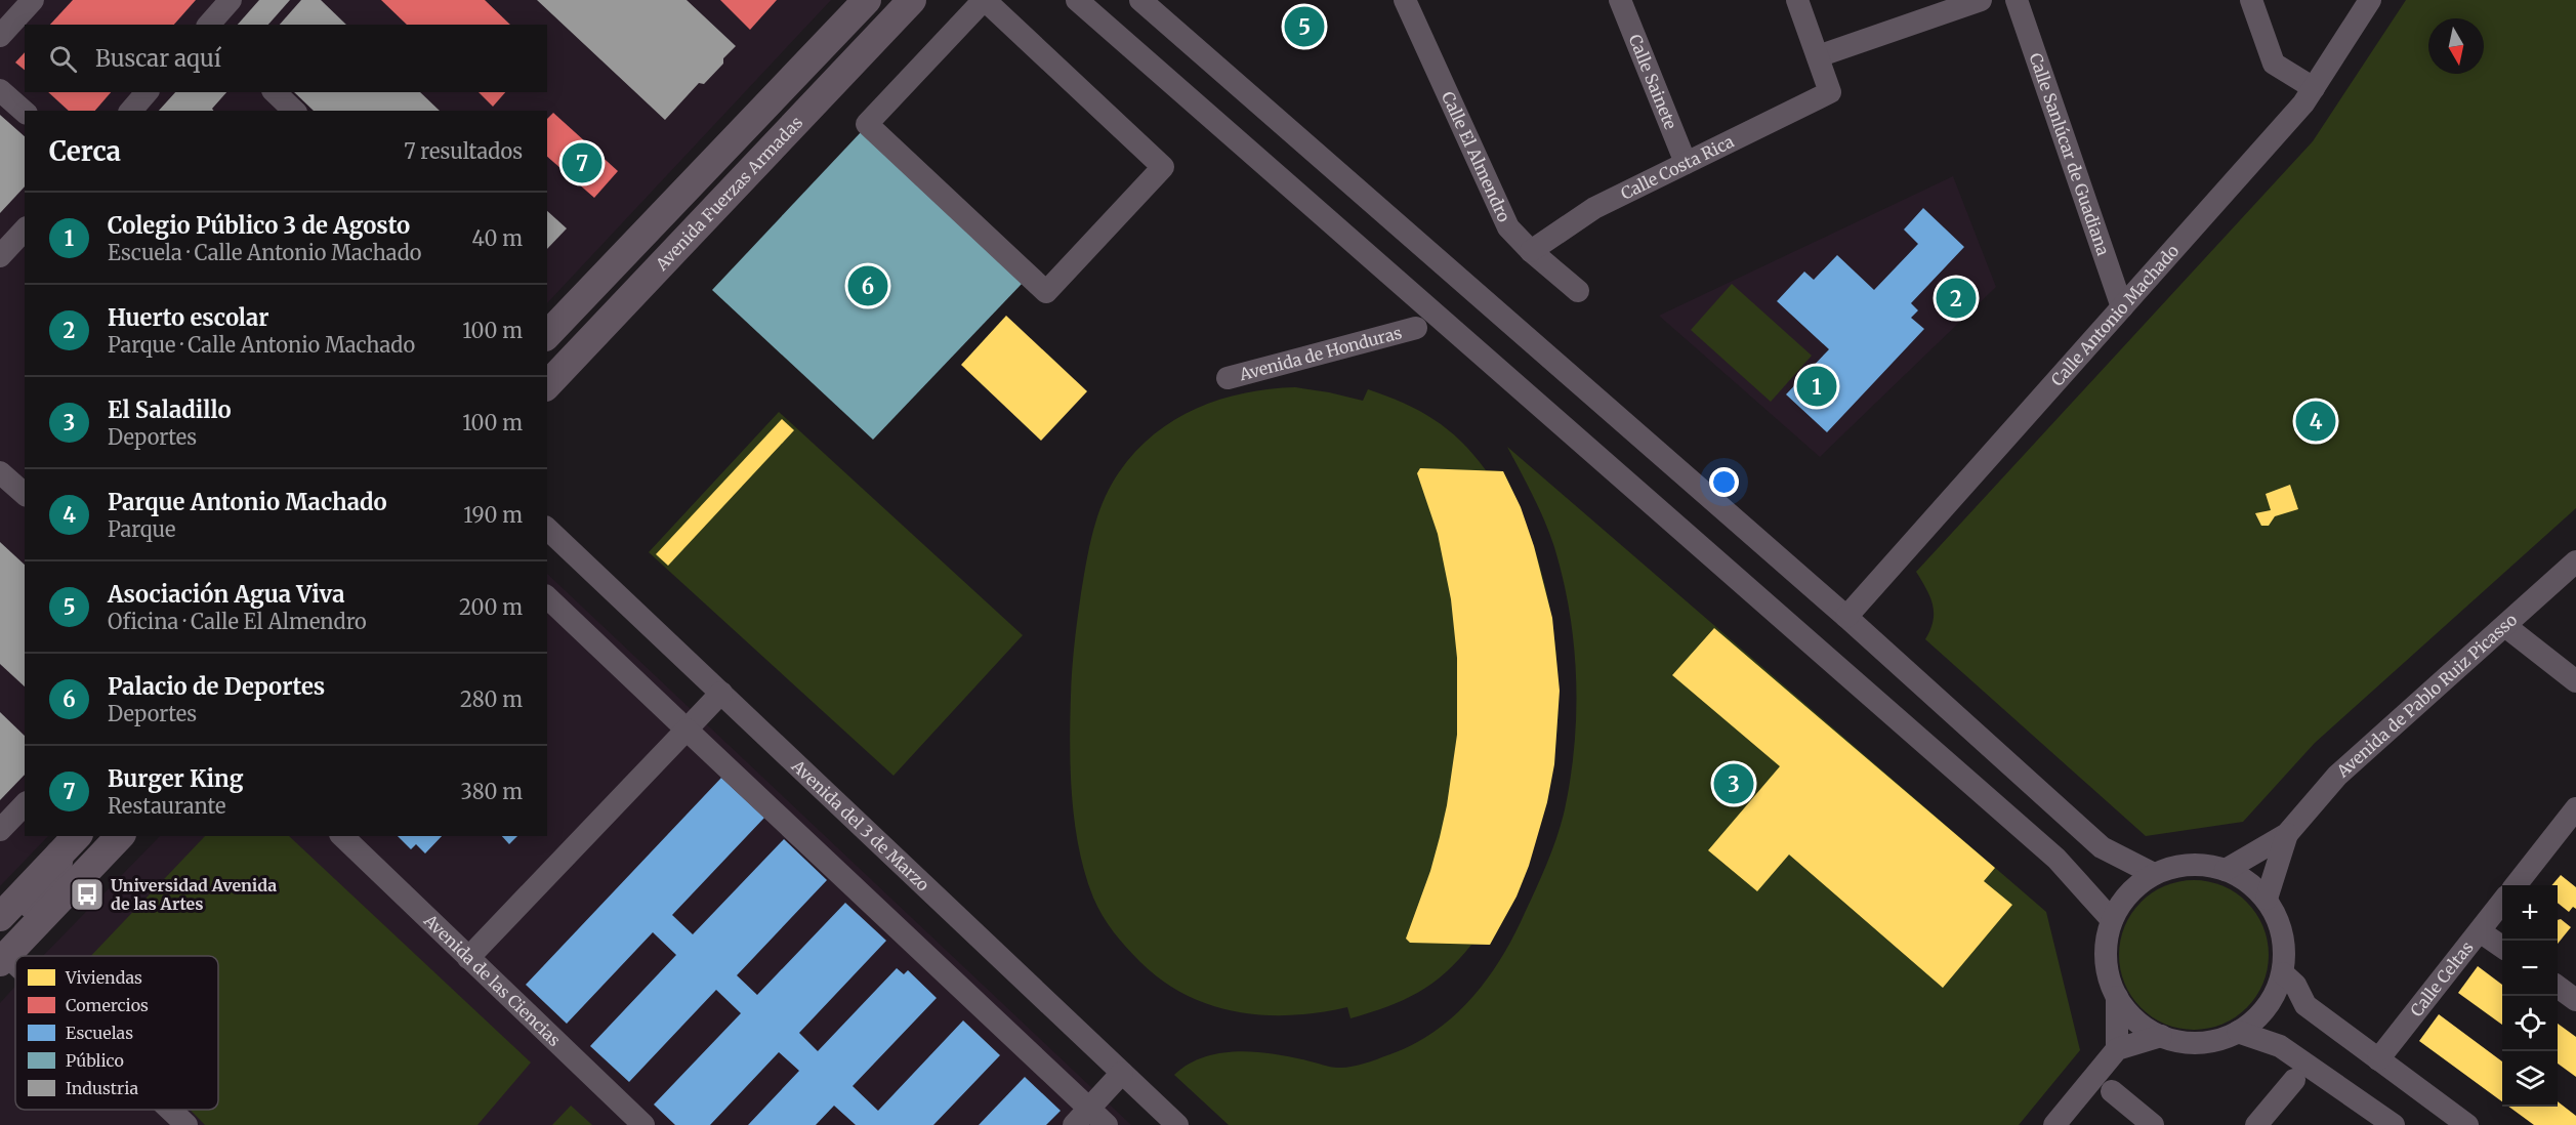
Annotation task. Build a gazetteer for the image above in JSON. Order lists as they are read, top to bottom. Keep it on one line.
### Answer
{"streets":{"main road":["Avenida Fuerzas Armadas"],"street":["Calle Sainete","Calle Sanlúcar de Guadiana","Calle El Almendro","Calle Costa Rica","Calle Antonio Machado","Avenida de Honduras","Avenida de Pablo Ruiz Picasso","Avenida del 3 de Marzo","Calle Celtas","Avenida de las Ciencias"]},"crossings":[["Calle Sainete","Calle Costa Rica"],["Calle Sanlúcar de Guadiana","Calle Antonio Machado"],["Calle El Almendro","Calle Costa Rica"]],"places":{"bus stop":["Universidad Avenida de las Artes"]},"legend":["Viviendas","Comercios","Escuelas","Público","Industria"],"north":"bottom","page":{"pins":["5","7","6","2","1","4","3"],"search":"Buscar aquí","heading":["Cerca","7 resultados"],"list":[{"mark":"1","name":"Colegio Público 3 de Agosto","note":"Escuela · Calle Antonio Machado","value":"40 m"},{"mark":"2","name":"Huerto escolar","note":"Parque · Calle Antonio Machado","value":"100 m"},{"mark":"3","name":"El Saladillo","note":"Deportes","value":"100 m"},{"mark":"4","name":"Parque Antonio Machado","note":"Parque","value":"190 m"},{"mark":"5","name":"Asociación Agua Viva","note":"Oficina · Calle El Almendro","value":"200 m"},{"mark":"6","name":"Palacio de Deportes","note":"Deportes","value":"280 m"},{"mark":"7","name":"Burger King","note":"Restaurante","value":"380 m"}],"map_buttons":["+","−"]}}
